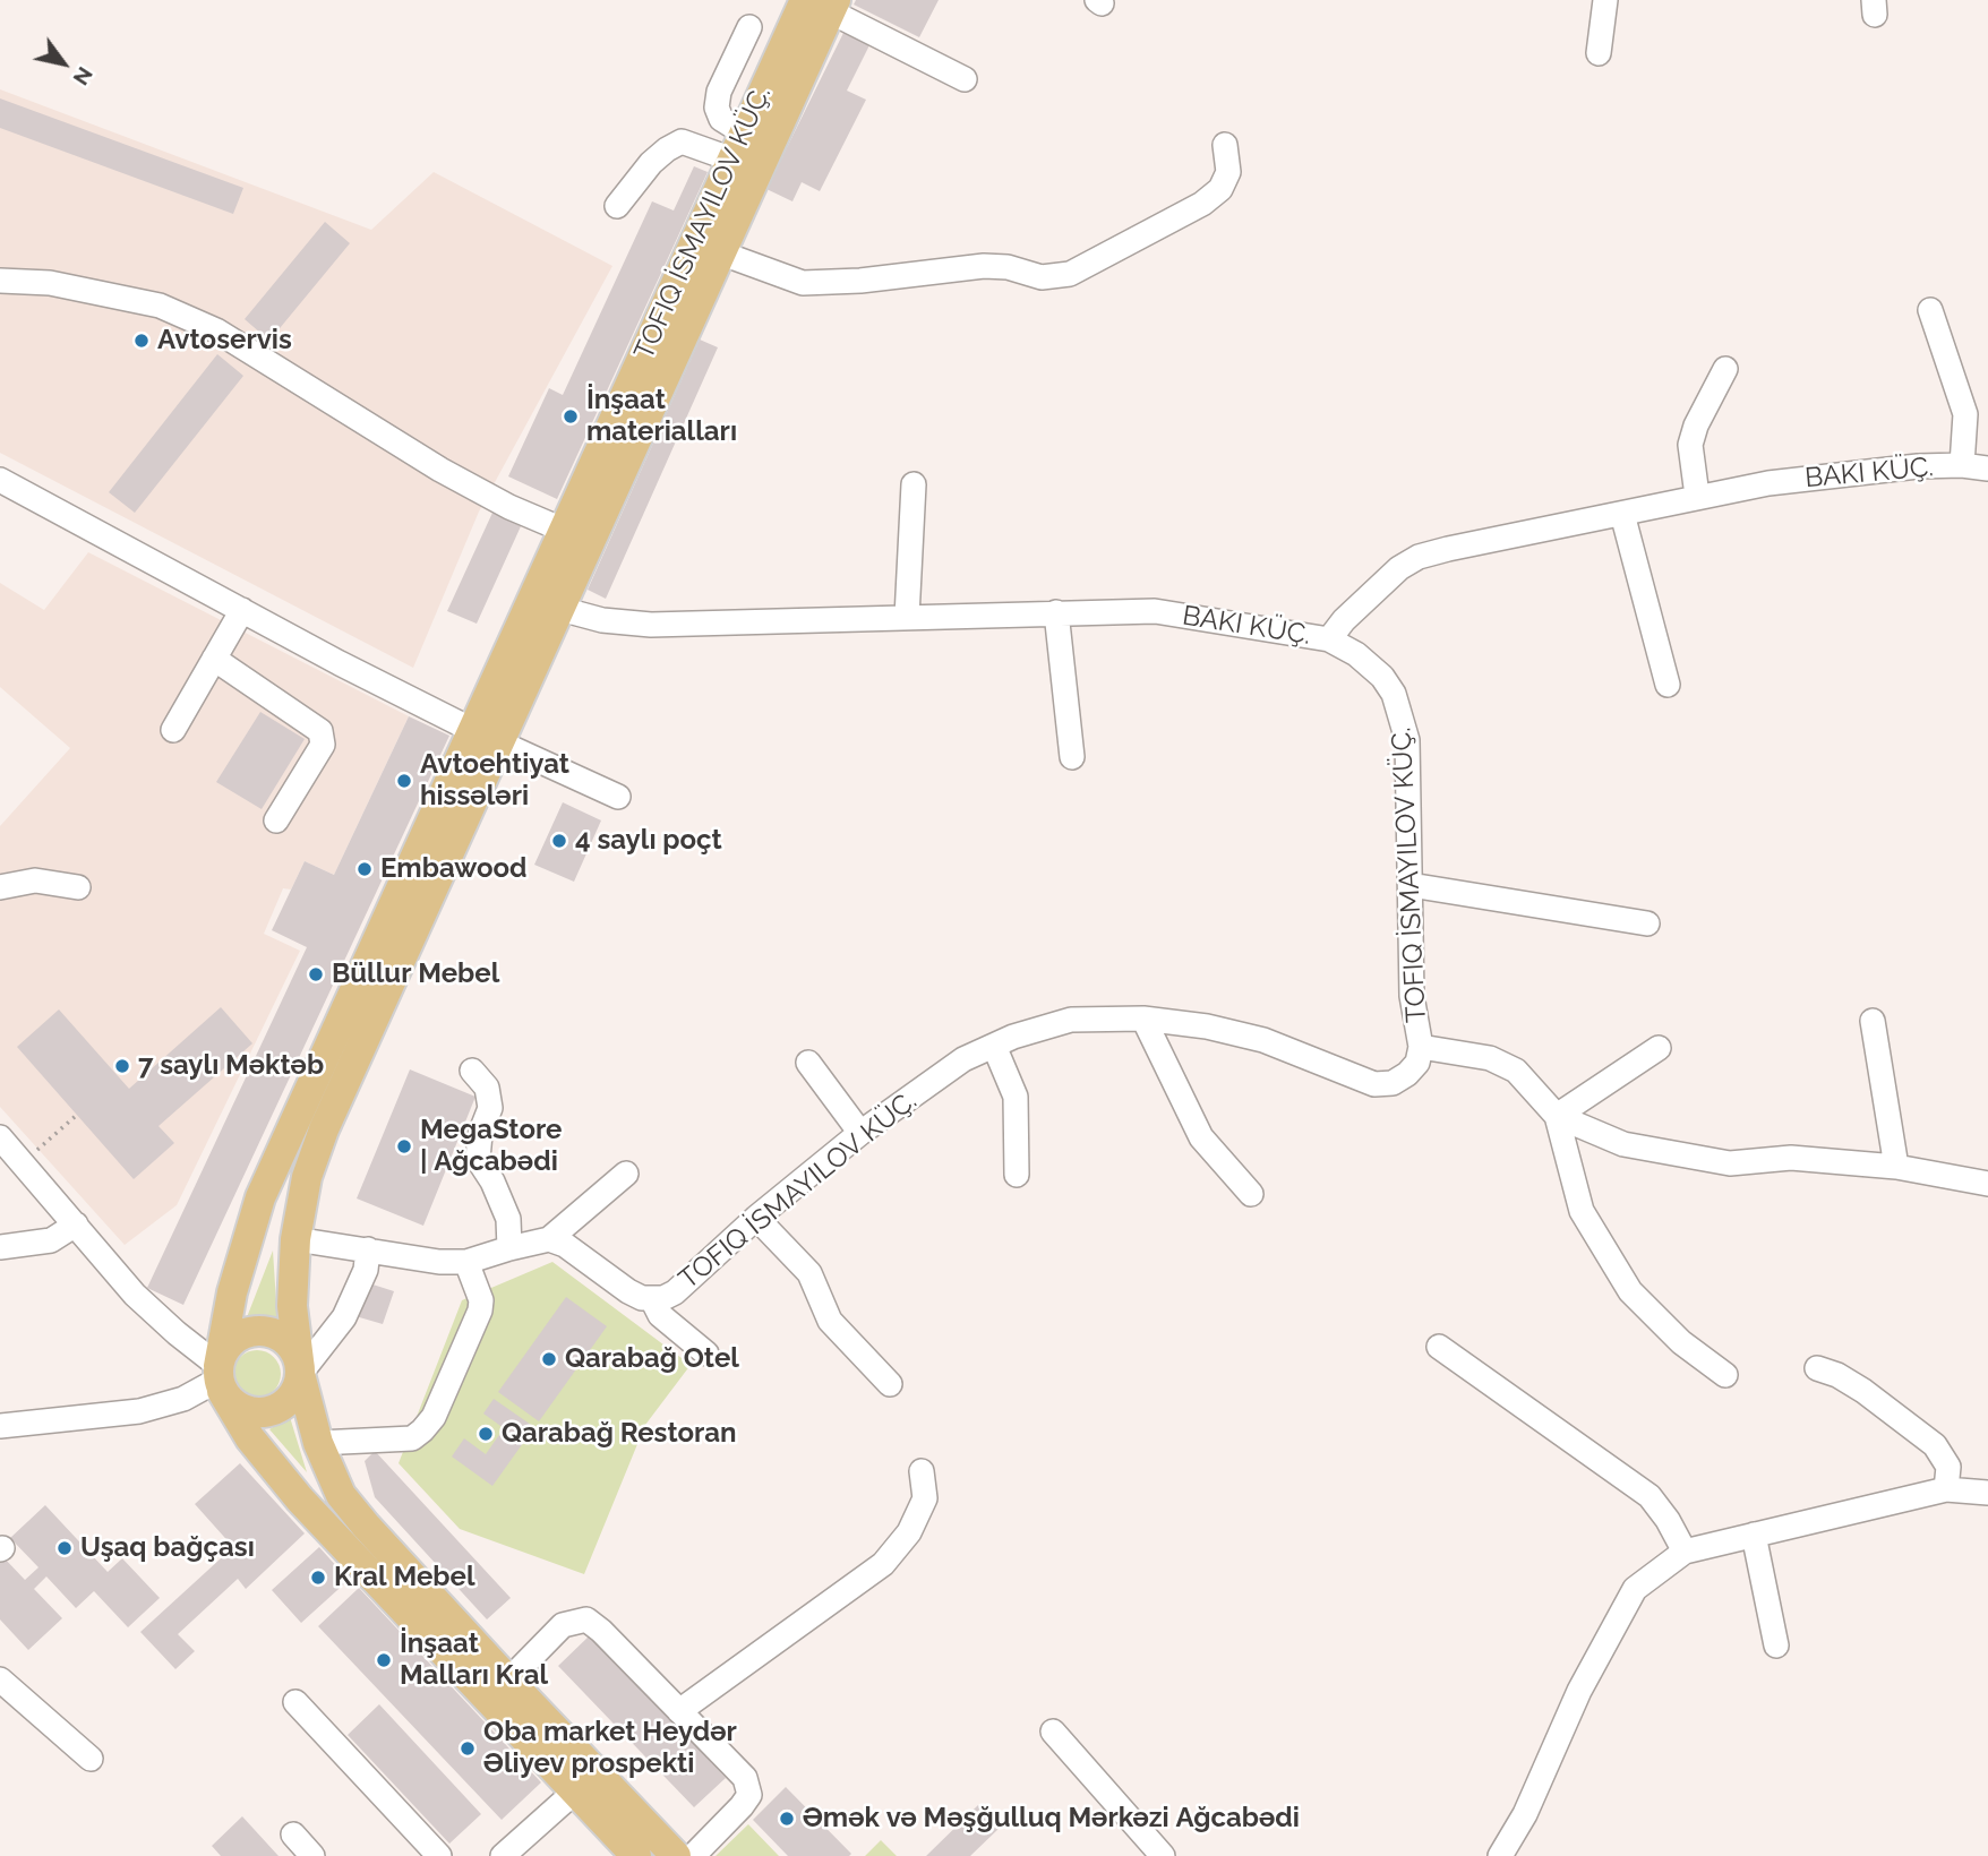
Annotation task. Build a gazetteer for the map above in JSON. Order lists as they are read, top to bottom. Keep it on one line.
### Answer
{"places":["Avtoservis","İnşaat materialları","Avtoehtiyat hissələri","4 saylı poçt","Embawood","Büllur Mebel","7 saylı Məktəb","MegaStore | Ağcabədi","Qarabağ Otel","Qarabağ Restoran","Uşaq bağçası","Kral Mebel","İnşaat Malları Kral","Oba market Heydər Əliyev prospekti","Əmək və Məşğulluq Mərkəzi Ağcabədi"],"north":"bottom right"}
